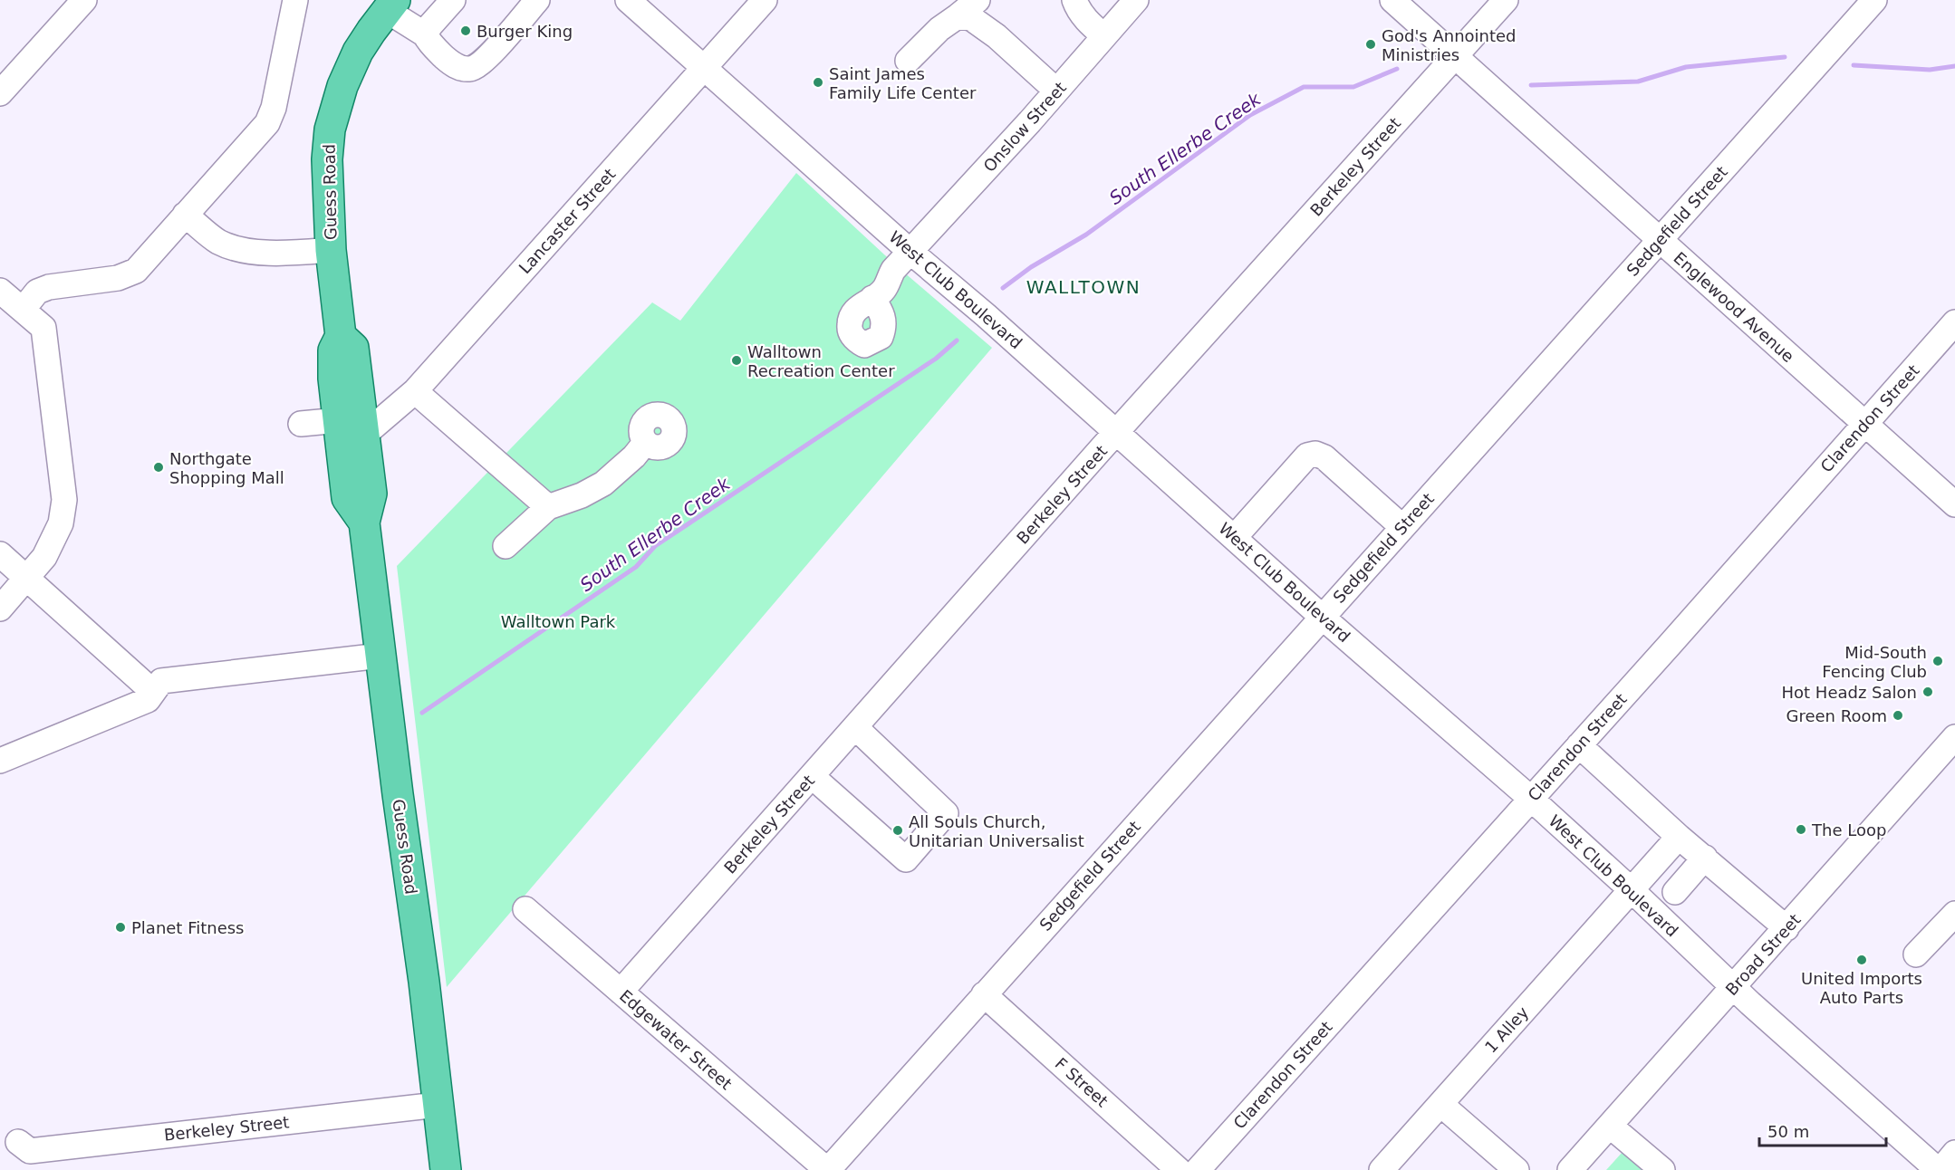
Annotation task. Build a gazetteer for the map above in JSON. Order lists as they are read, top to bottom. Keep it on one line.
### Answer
{"streets":{"main road":["Guess Road"],"street":["Onslow Street","Berkeley Street","Lancaster Street","Sedgefield Street","West Club Boulevard","Englewood Avenue","Clarendon Street","Broad Street","1 Alley","Edgewater Street","F Street"]},"crossings":[["Onslow Street","West Club Boulevard"],["Berkeley Street","Guess Road"],["Berkeley Street","West Club Boulevard"],["Berkeley Street","Englewood Avenue"],["Berkeley Street","Edgewater Street"],["Guess Road","Lancaster Street"],["Lancaster Street","West Club Boulevard"],["Sedgefield Street","West Club Boulevard"],["Sedgefield Street","Englewood Avenue"],["Sedgefield Street","Edgewater Street"],["Sedgefield Street","F Street"],["West Club Boulevard","Clarendon Street"],["West Club Boulevard","Broad Street"],["West Club Boulevard","1 Alley"],["Englewood Avenue","Clarendon Street"]],"districts":["WALLTOWN"],"water":["South Ellerbe Creek"],"parks":["Walltown Park"],"places":["Burger King","God's Annointed Ministries","Saint James Family Life Center","Walltown Recreation Center","Northgate Shopping Mall","Mid-South Fencing Club","Hot Headz Salon","Green Room","The Loop","All Souls Church, Unitarian Universalist","Planet Fitness","United Imports Auto Parts"],"scale_bar":"50 m"}
